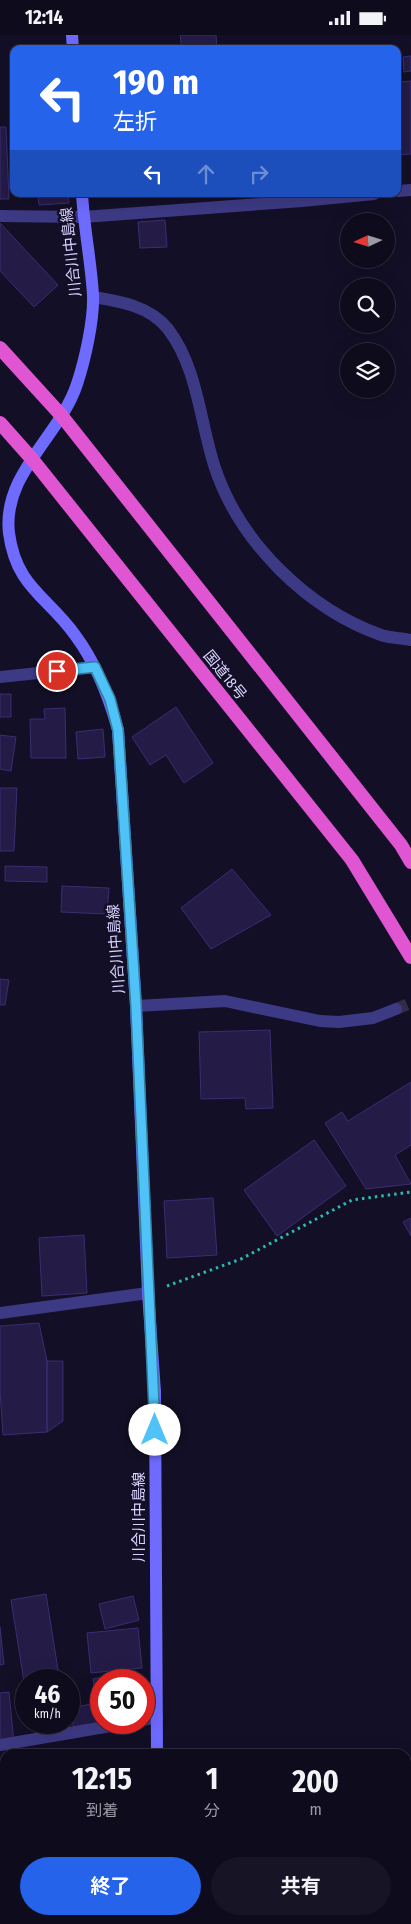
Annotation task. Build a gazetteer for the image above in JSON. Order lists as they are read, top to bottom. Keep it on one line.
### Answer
{"streets":{"highway":["国道18号"],"main road":["川合川中島線"]},"crossings":[["川合川中島線","国道18号"]],"north":"left","page":{"status":"12:14","turn":["190 m","左折"],"speed":"46 km/h","limit":"50","eta":["12:15","到着","1","分","200","m"],"buttons":["終了","共有"]}}
